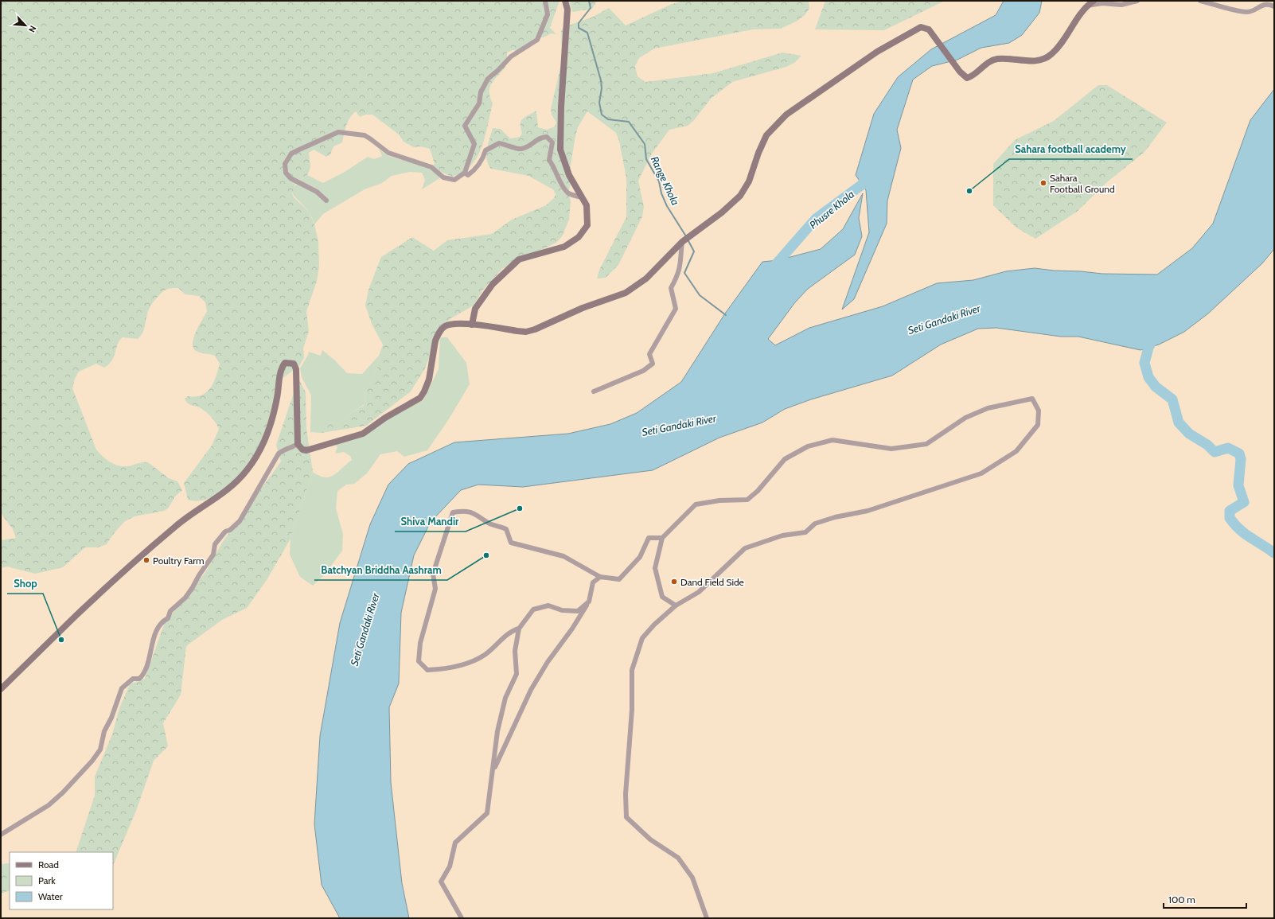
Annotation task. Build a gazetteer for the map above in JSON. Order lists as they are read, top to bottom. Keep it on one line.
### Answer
{"water":["Range Khola","Phusre Khola","Seti Gandaki River"],"places":["Sahara Football Ground","Sahara football academy","Shiva Mandir","Batchyan Briddha Aashram","Poultry Farm","Dand Field Side","Shop"],"legend":["Road","Park","Water"],"scale_bar":"100 m","north":"bottom right"}
